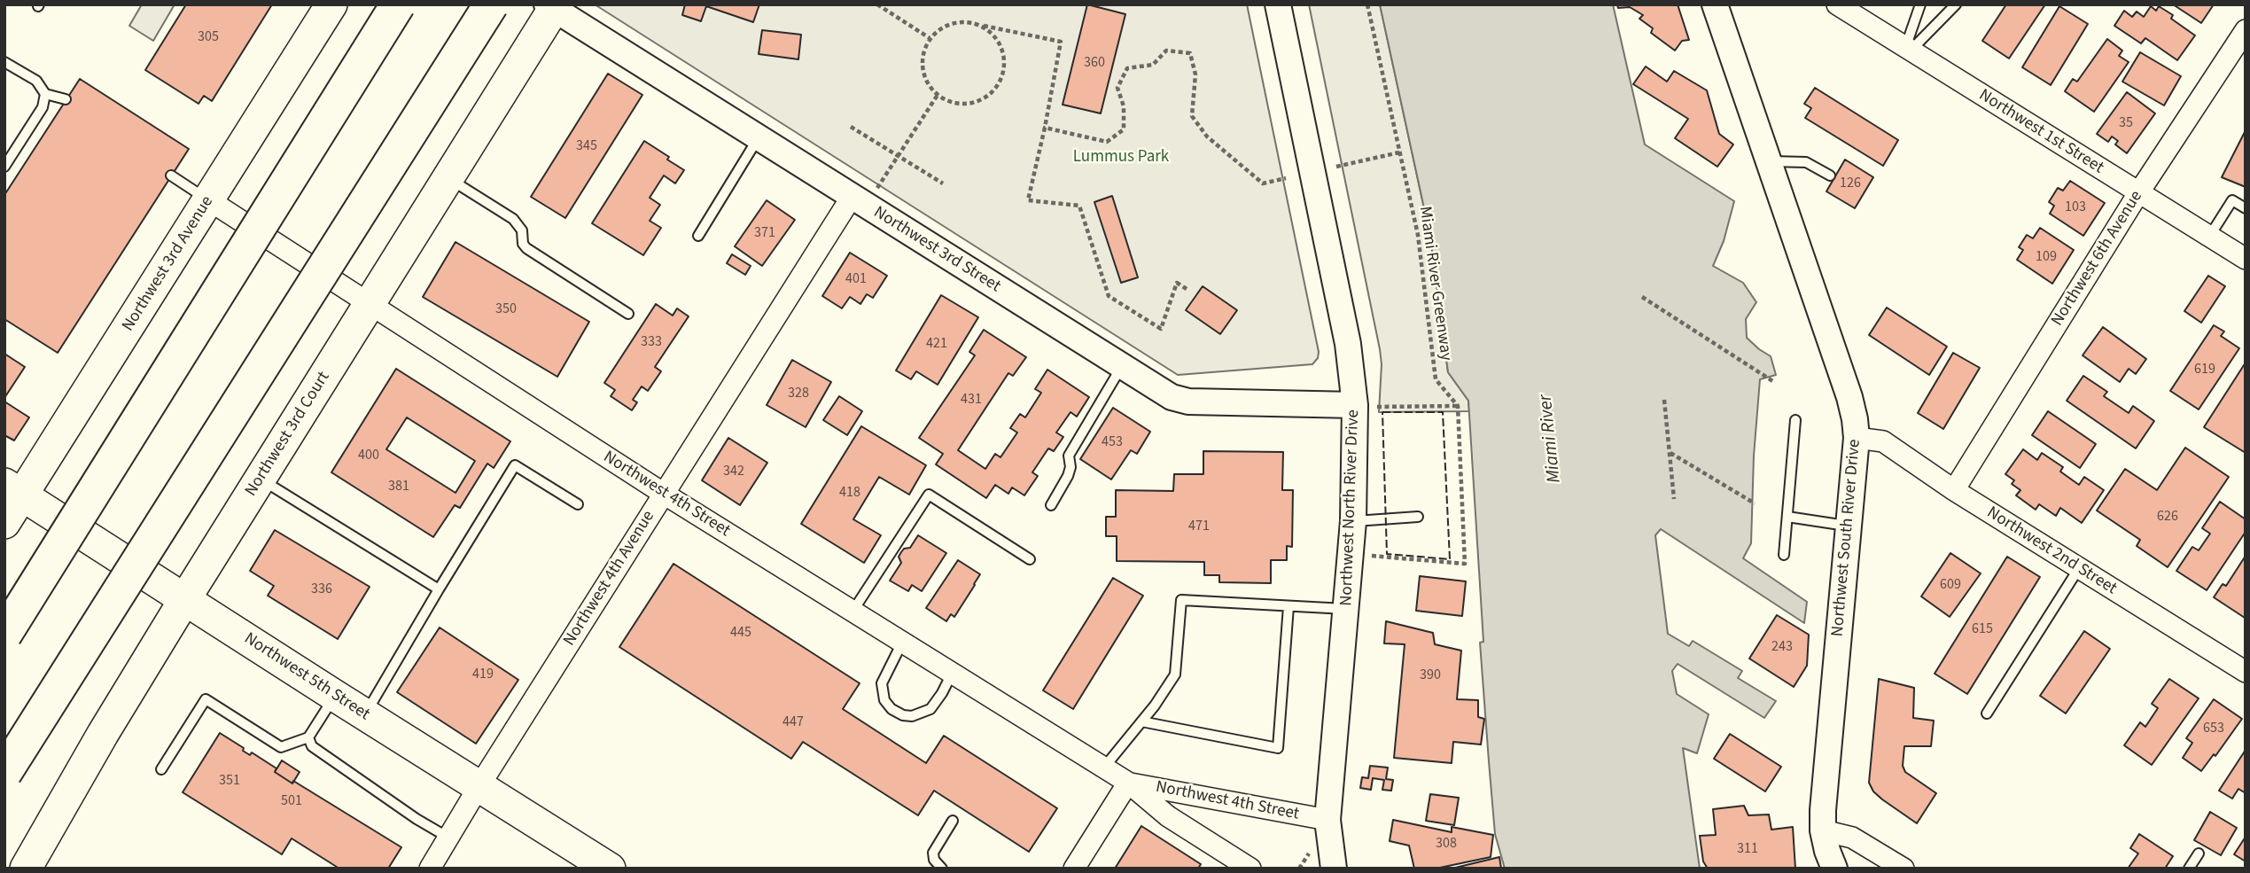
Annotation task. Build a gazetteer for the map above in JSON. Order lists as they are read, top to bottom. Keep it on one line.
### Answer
{"streets":{"main road":["Northwest 3rd Avenue","Northwest 3rd Court","Northwest 5th Street"],"street":["Northwest 1st Street","Northwest 3rd Street","Northwest 6th Avenue","Northwest 4th Street","Northwest North River Drive","Northwest South River Drive","Northwest 2nd Street","Northwest 4th Avenue"],"path":["Miami River Greenway"]},"crossings":[["Northwest 1st Street","Northwest 6th Avenue"],["Northwest 3rd Street","Northwest 3rd Court"],["Northwest 3rd Street","Northwest North River Drive"],["Northwest 3rd Street","Northwest 4th Avenue"],["Northwest 6th Avenue","Northwest 2nd Street"],["Northwest 3rd Avenue","Northwest 4th Street"],["Northwest 3rd Avenue","Northwest 5th Street"],["Northwest 3rd Court","Northwest 4th Street"],["Northwest 3rd Court","Northwest 5th Street"],["Northwest 4th Street","Northwest North River Drive"],["Northwest 4th Street","Northwest 4th Avenue"],["Northwest South River Drive","Northwest 2nd Street"],["Northwest 4th Avenue","Northwest 5th Street"]],"water":["Miami River"],"parks":["Lummus Park"],"house_numbers":["305","360","35","345","126","103","371","109","401","350","333","421","619","328","431","453","400","342","381","418","626","471","609","336","615","445","243","419","390","447","653","351","501","308","311"]}
